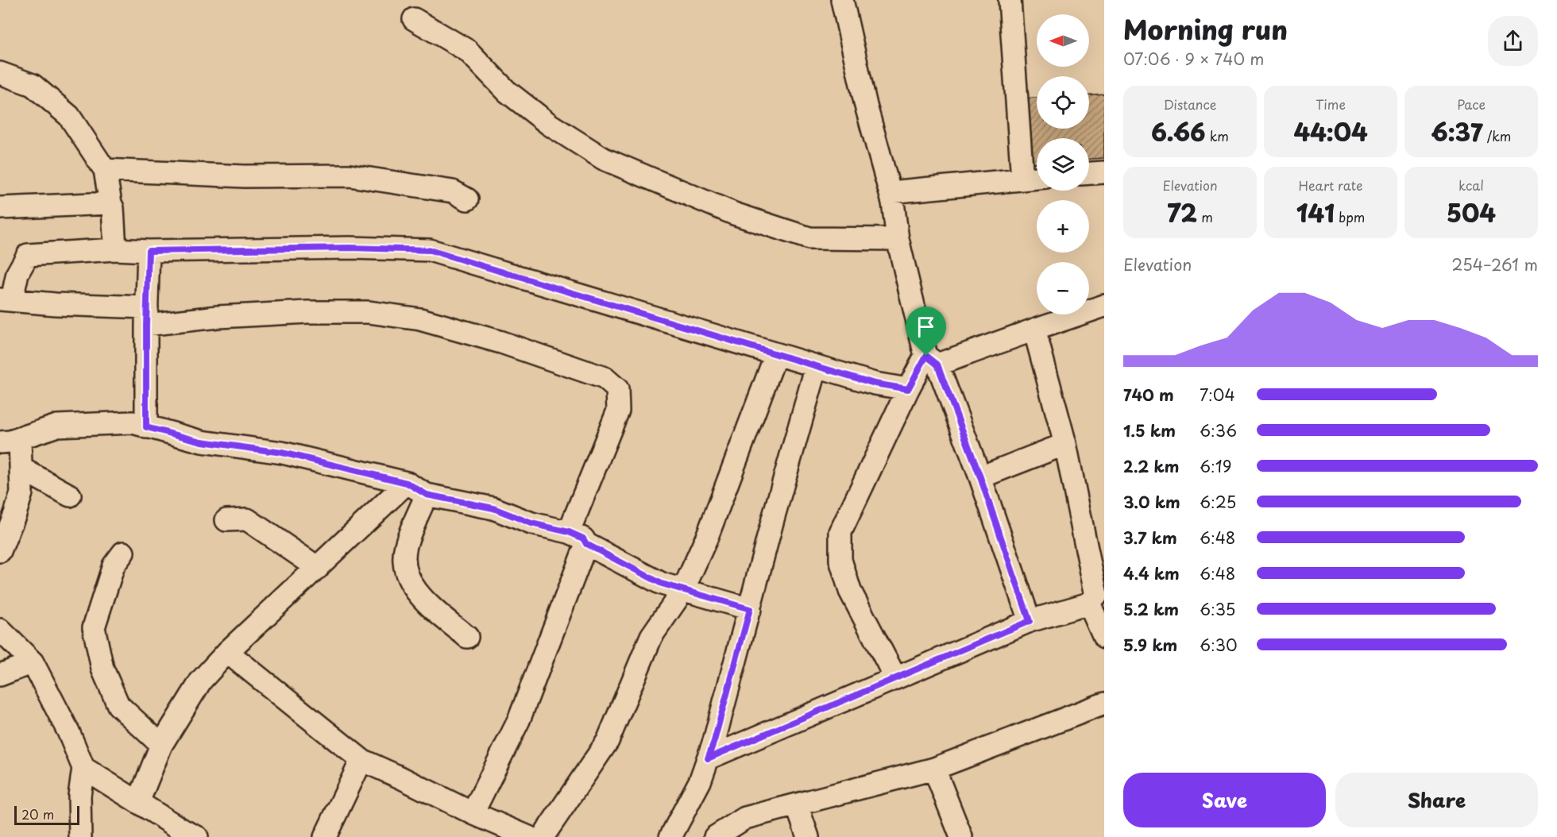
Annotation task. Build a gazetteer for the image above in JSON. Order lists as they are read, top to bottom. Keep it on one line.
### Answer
{"scale_bar":"20 m","north":"left","page":{"heading":["Morning run","07:06 · 9 × 740 m"],"map_buttons":["+","−"],"stats":[["Distance","6.66 km"],["Time","44:04"],["Pace","6:37 /km"],["Elevation","72 m"],["Heart rate","141 bpm"],["kcal","504"]],"chart":["Elevation","254–261 m"],"list":[{"name":"740 m","note":"7:04"},{"name":"1.5 km","note":"6:36"},{"name":"2.2 km","note":"6:19"},{"name":"3.0 km","note":"6:25"},{"name":"3.7 km","note":"6:48"},{"name":"4.4 km","note":"6:48"},{"name":"5.2 km","note":"6:35"},{"name":"5.9 km","note":"6:30"}],"buttons":["Save","Share"],"scale":"20 m"}}
